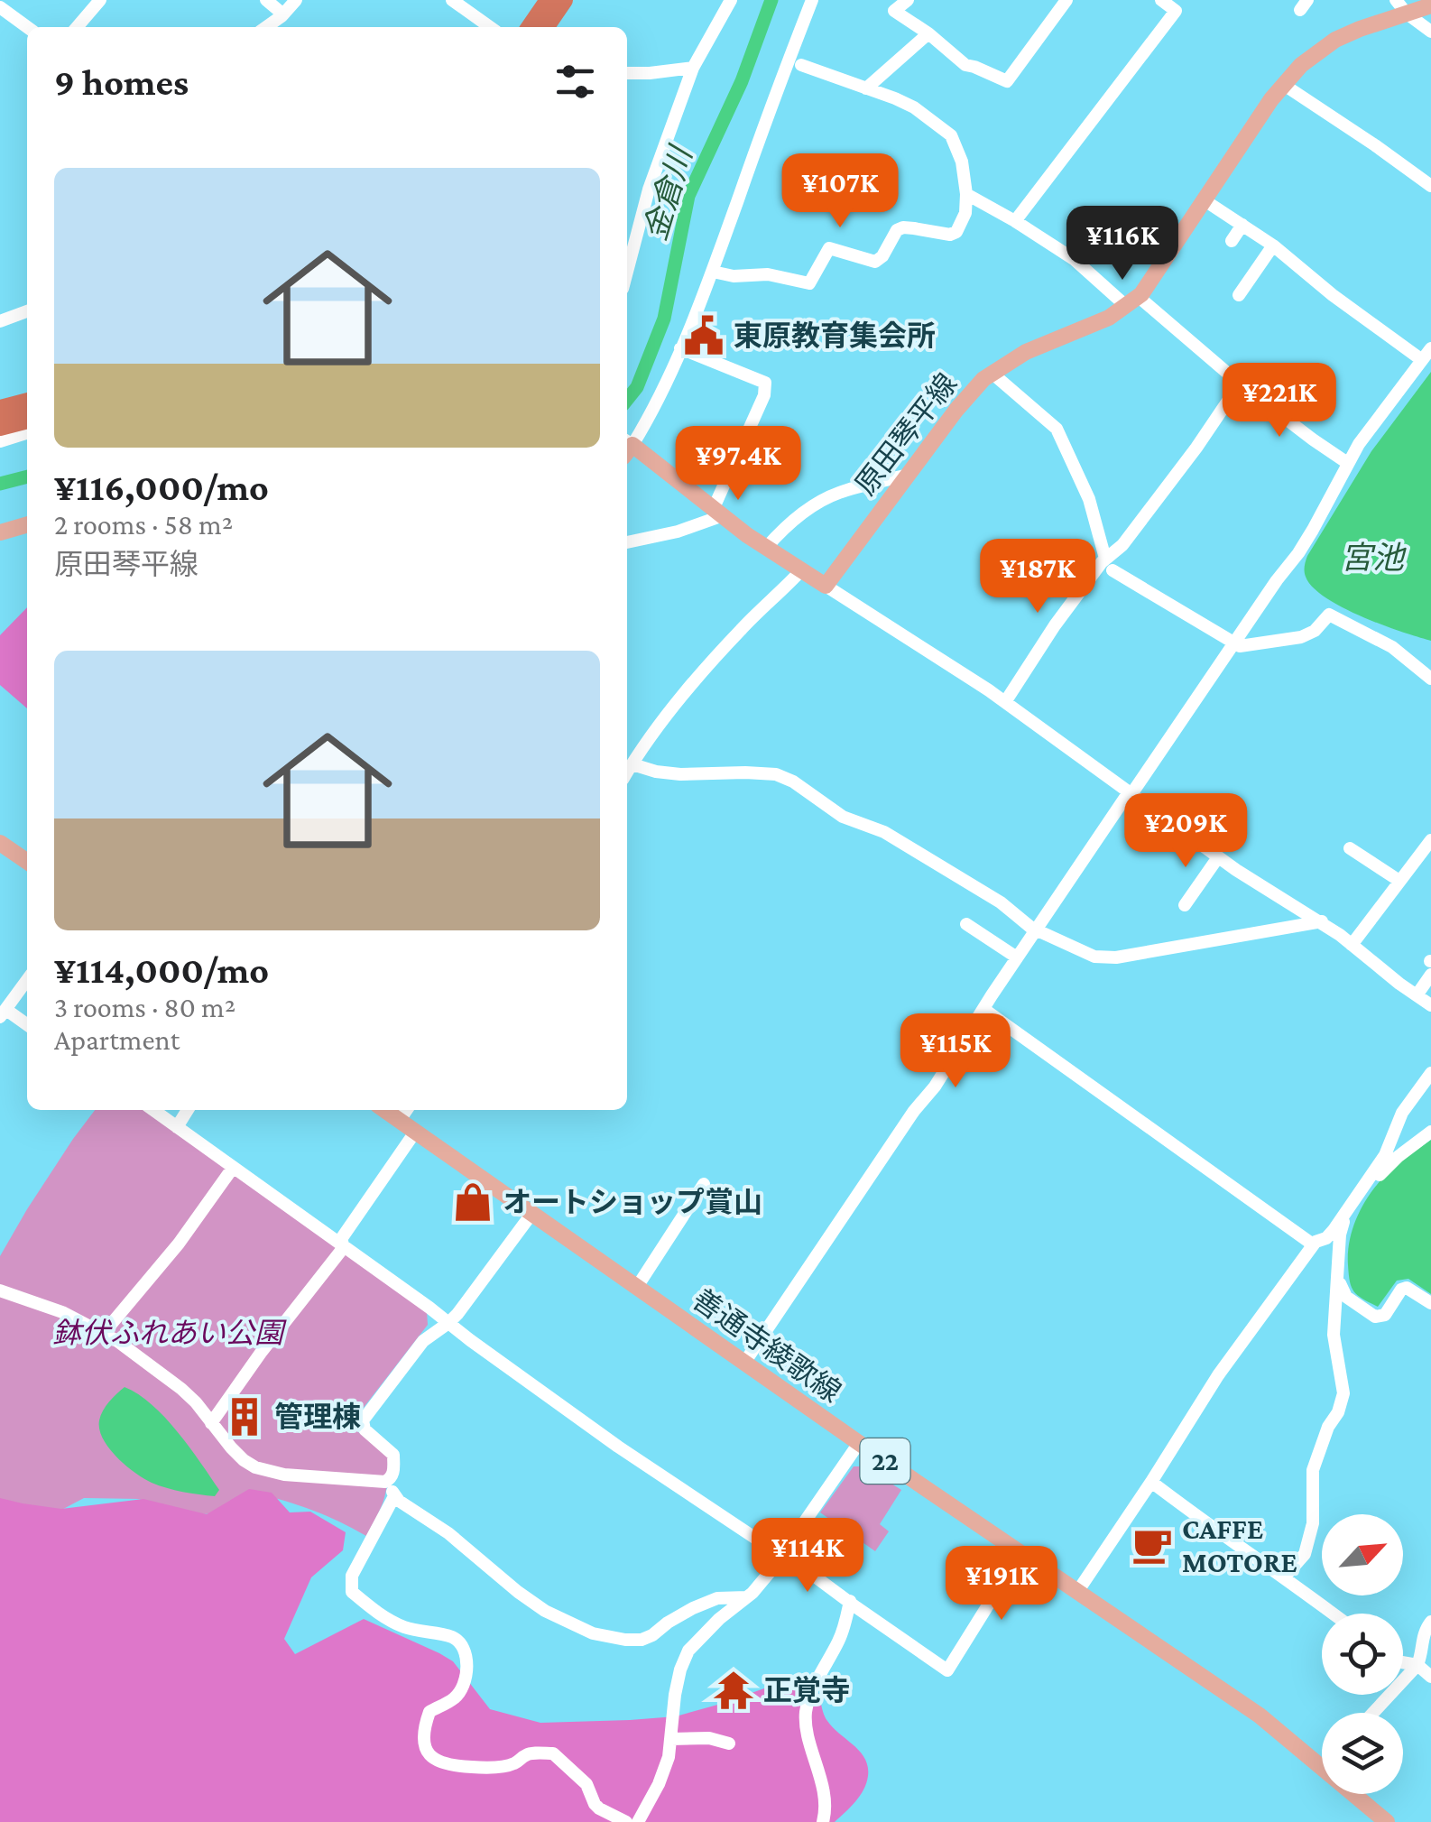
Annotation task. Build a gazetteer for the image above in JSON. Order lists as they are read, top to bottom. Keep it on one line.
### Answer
{"streets":{"main road":["原田琴平線","善通寺綾歌線","22"]},"water":["金倉川","宮池"],"parks":["鉢伏ふれあい公園"],"places":{"public building":["東原教育集会所"],"shop":["オートショップ賞山"],"building":["管理棟"],"cafe":["CAFFE MOTORE"],"temple":["正覚寺"]},"north":"top right","page":{"heading":"9 homes","list":[{"name":"¥116,000/mo","note":"2 rooms · 58 m² · 原田琴平線"},{"name":"¥114,000/mo","note":"3 rooms · 80 m² · Apartment"}],"price":["¥107K","¥116K","¥221K","¥97.4K","¥187K","¥209K","¥115K","¥114K","¥191K"]}}
